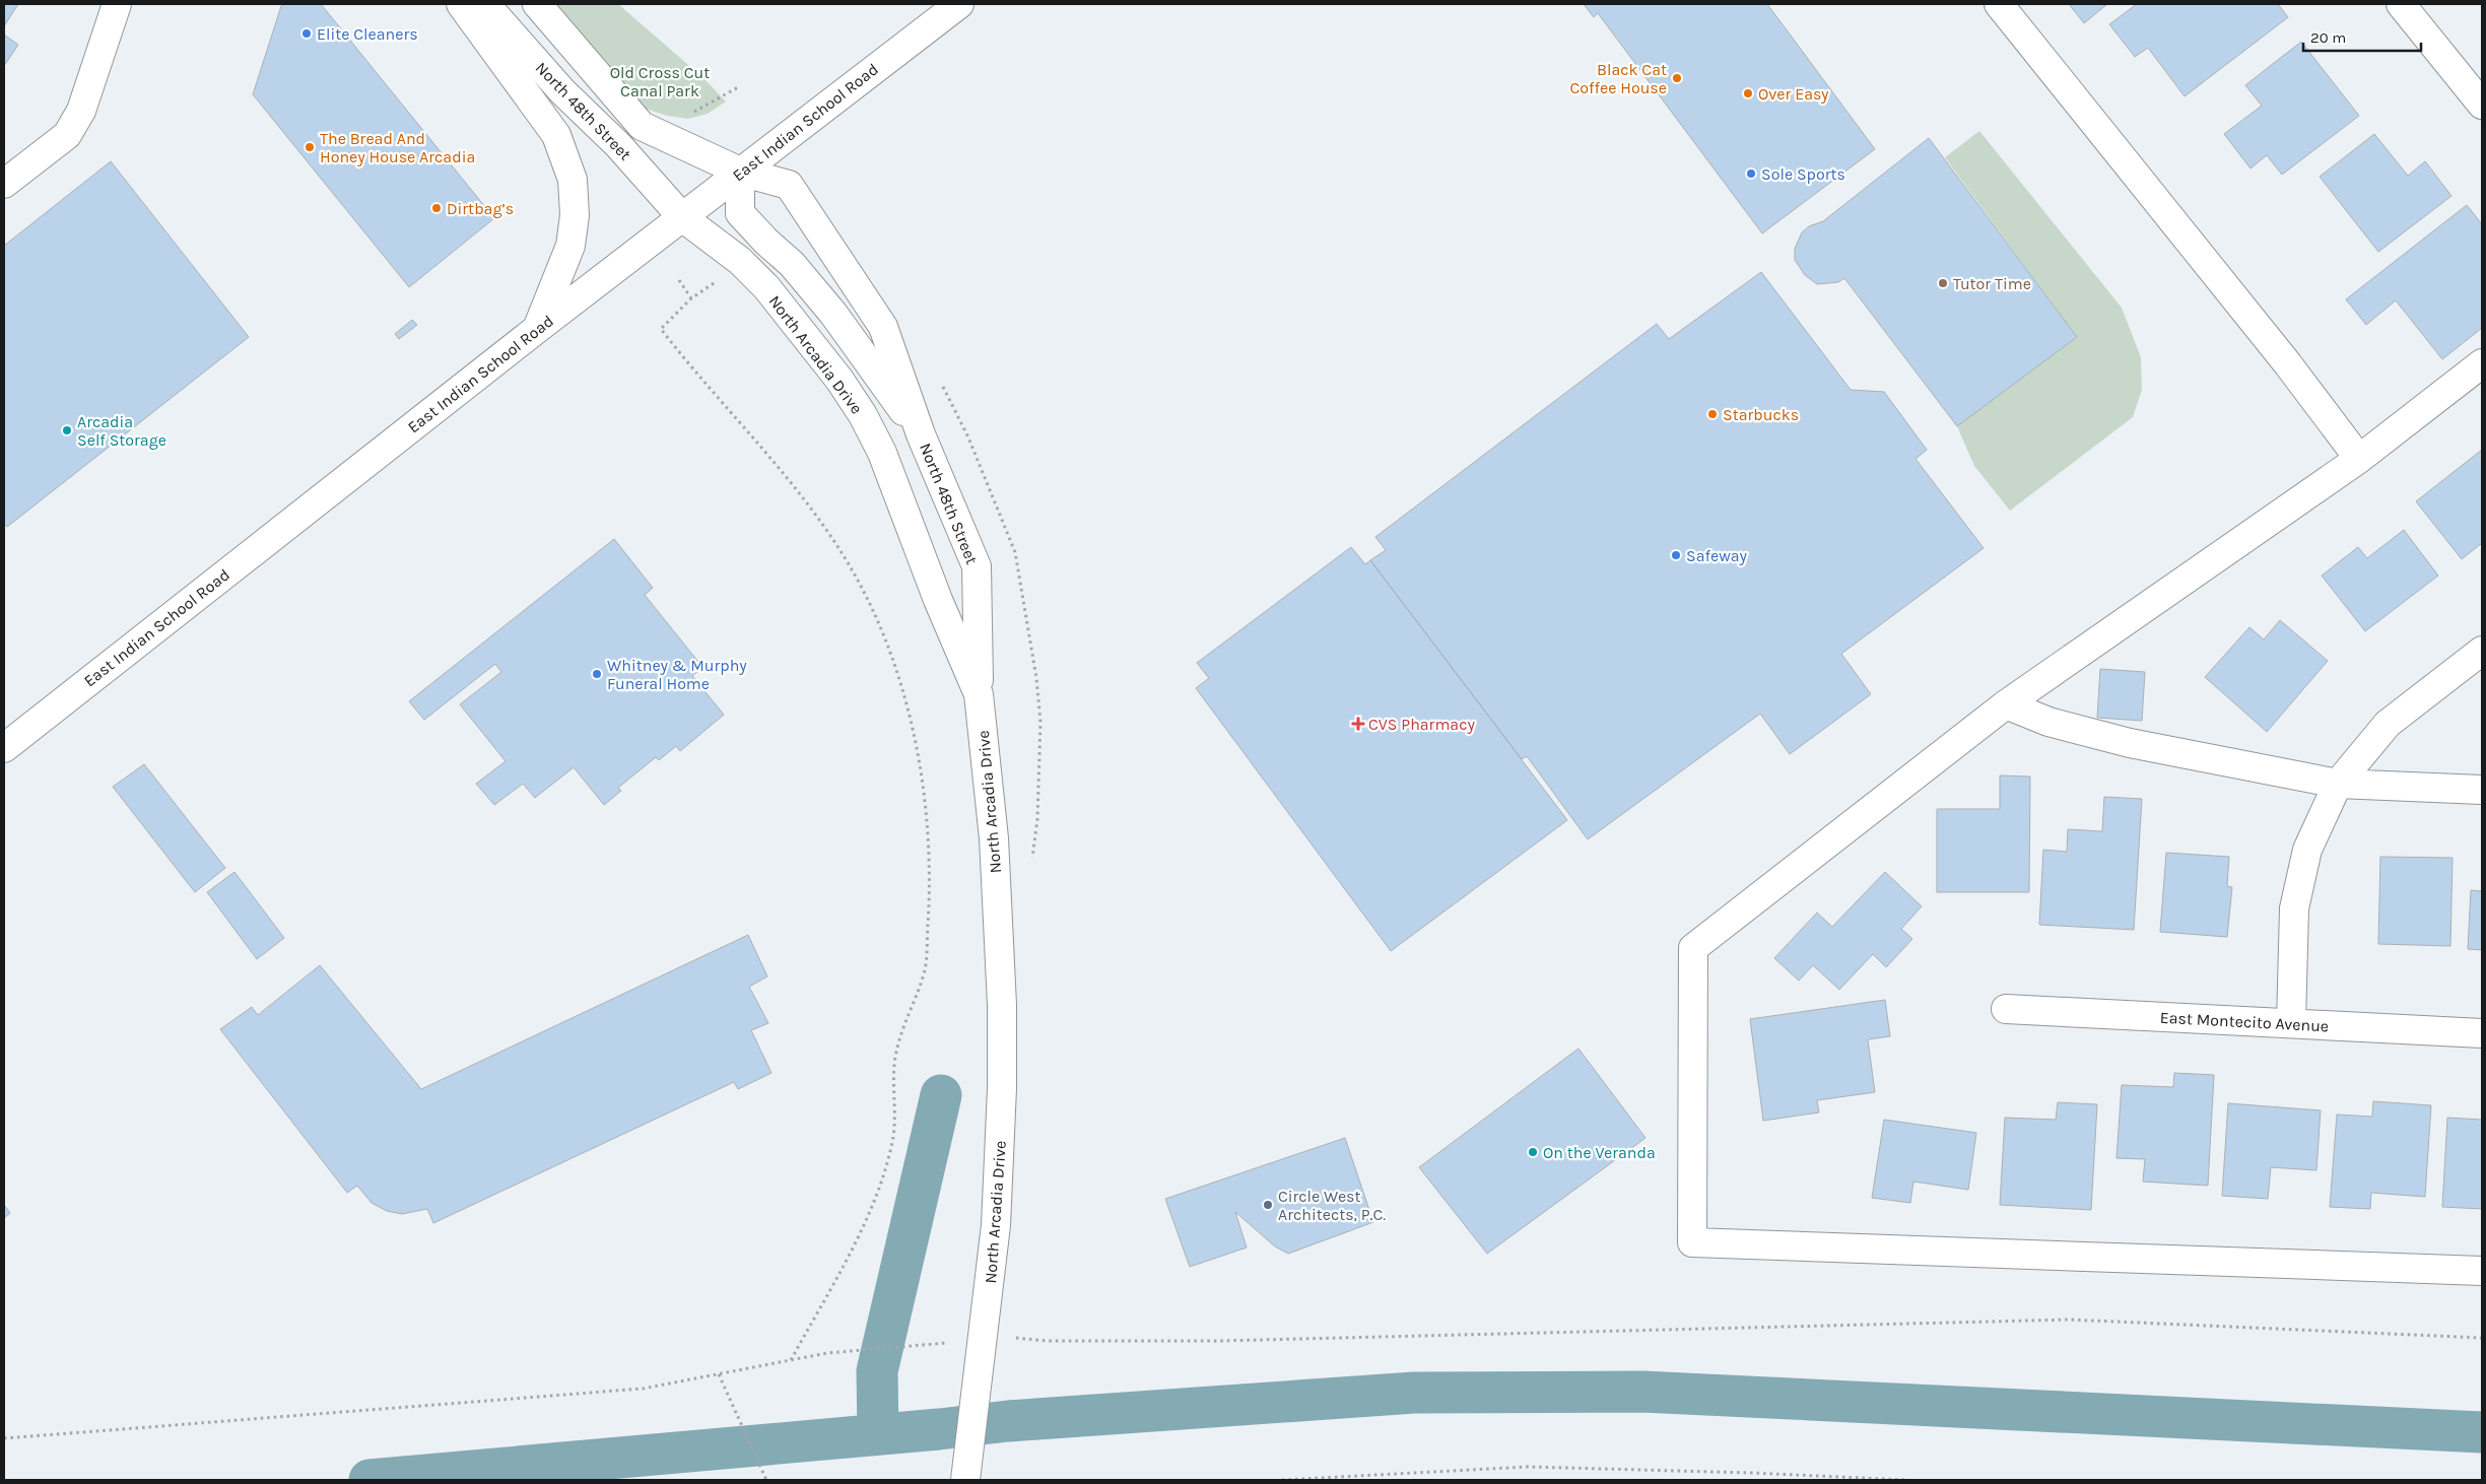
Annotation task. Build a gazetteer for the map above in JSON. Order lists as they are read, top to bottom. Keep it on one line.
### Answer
{"streets":{"street":["North 48th Street","East Indian School Road","North Arcadia Drive","East Montecito Avenue"]},"crossings":[["North 48th Street","East Indian School Road"],["North 48th Street","North Arcadia Drive"],["East Indian School Road","North Arcadia Drive"]],"parks":["Old Cross Cut Canal Park"],"places":{"other":["Elite Cleaners","Black Cat Coffee House","Over Easy","The Bread And Honey House Arcadia","Sole Sports","Dirtbag’s","Tutor Time","Starbucks","Arcadia Self Storage","Safeway","Whitney & Murphy Funeral Home","On the Veranda","Circle West Architects, P.C."],"health":["CVS Pharmacy"]},"scale_bar":"20 m"}
